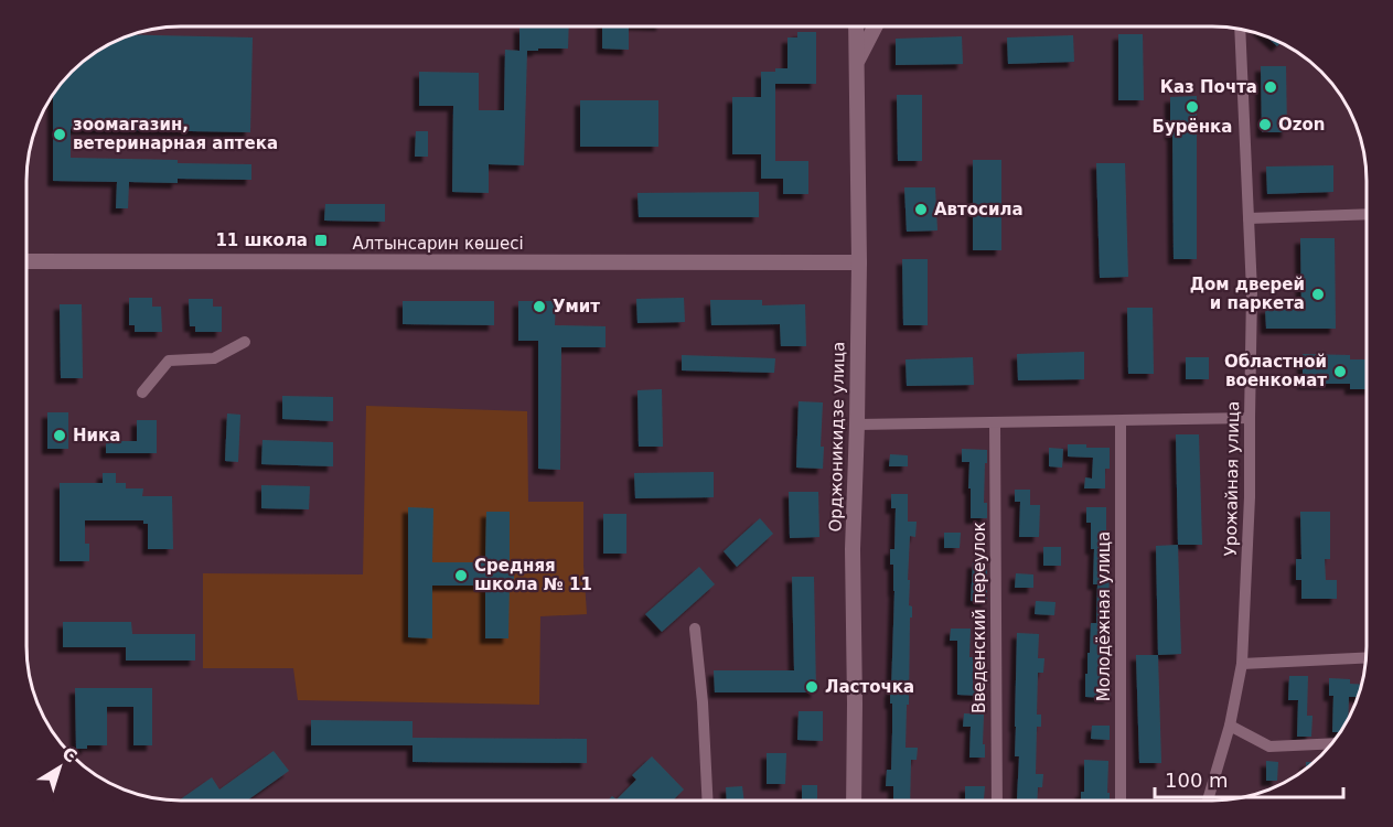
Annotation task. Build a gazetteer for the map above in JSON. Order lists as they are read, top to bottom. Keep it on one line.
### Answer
{"streets":{"street":["Алтынсарин көшесі","Орджоникидзе улица","Урожайная улица","Молодёжная улица","Введенский переулок"]},"crossings":[["Алтынсарин көшесі","Орджоникидзе улица"]],"places":{"other":["Каз Почта","Бурёнка","Ozon","зоомагазин, ветеринарная аптека","Автосила","Дом дверей и паркета","Умит","Областной военкомат","Ника","Средняя школа № 11","Ласточка"],"transit":["11 школа"]},"scale_bar":"100 m","north":"top right"}
